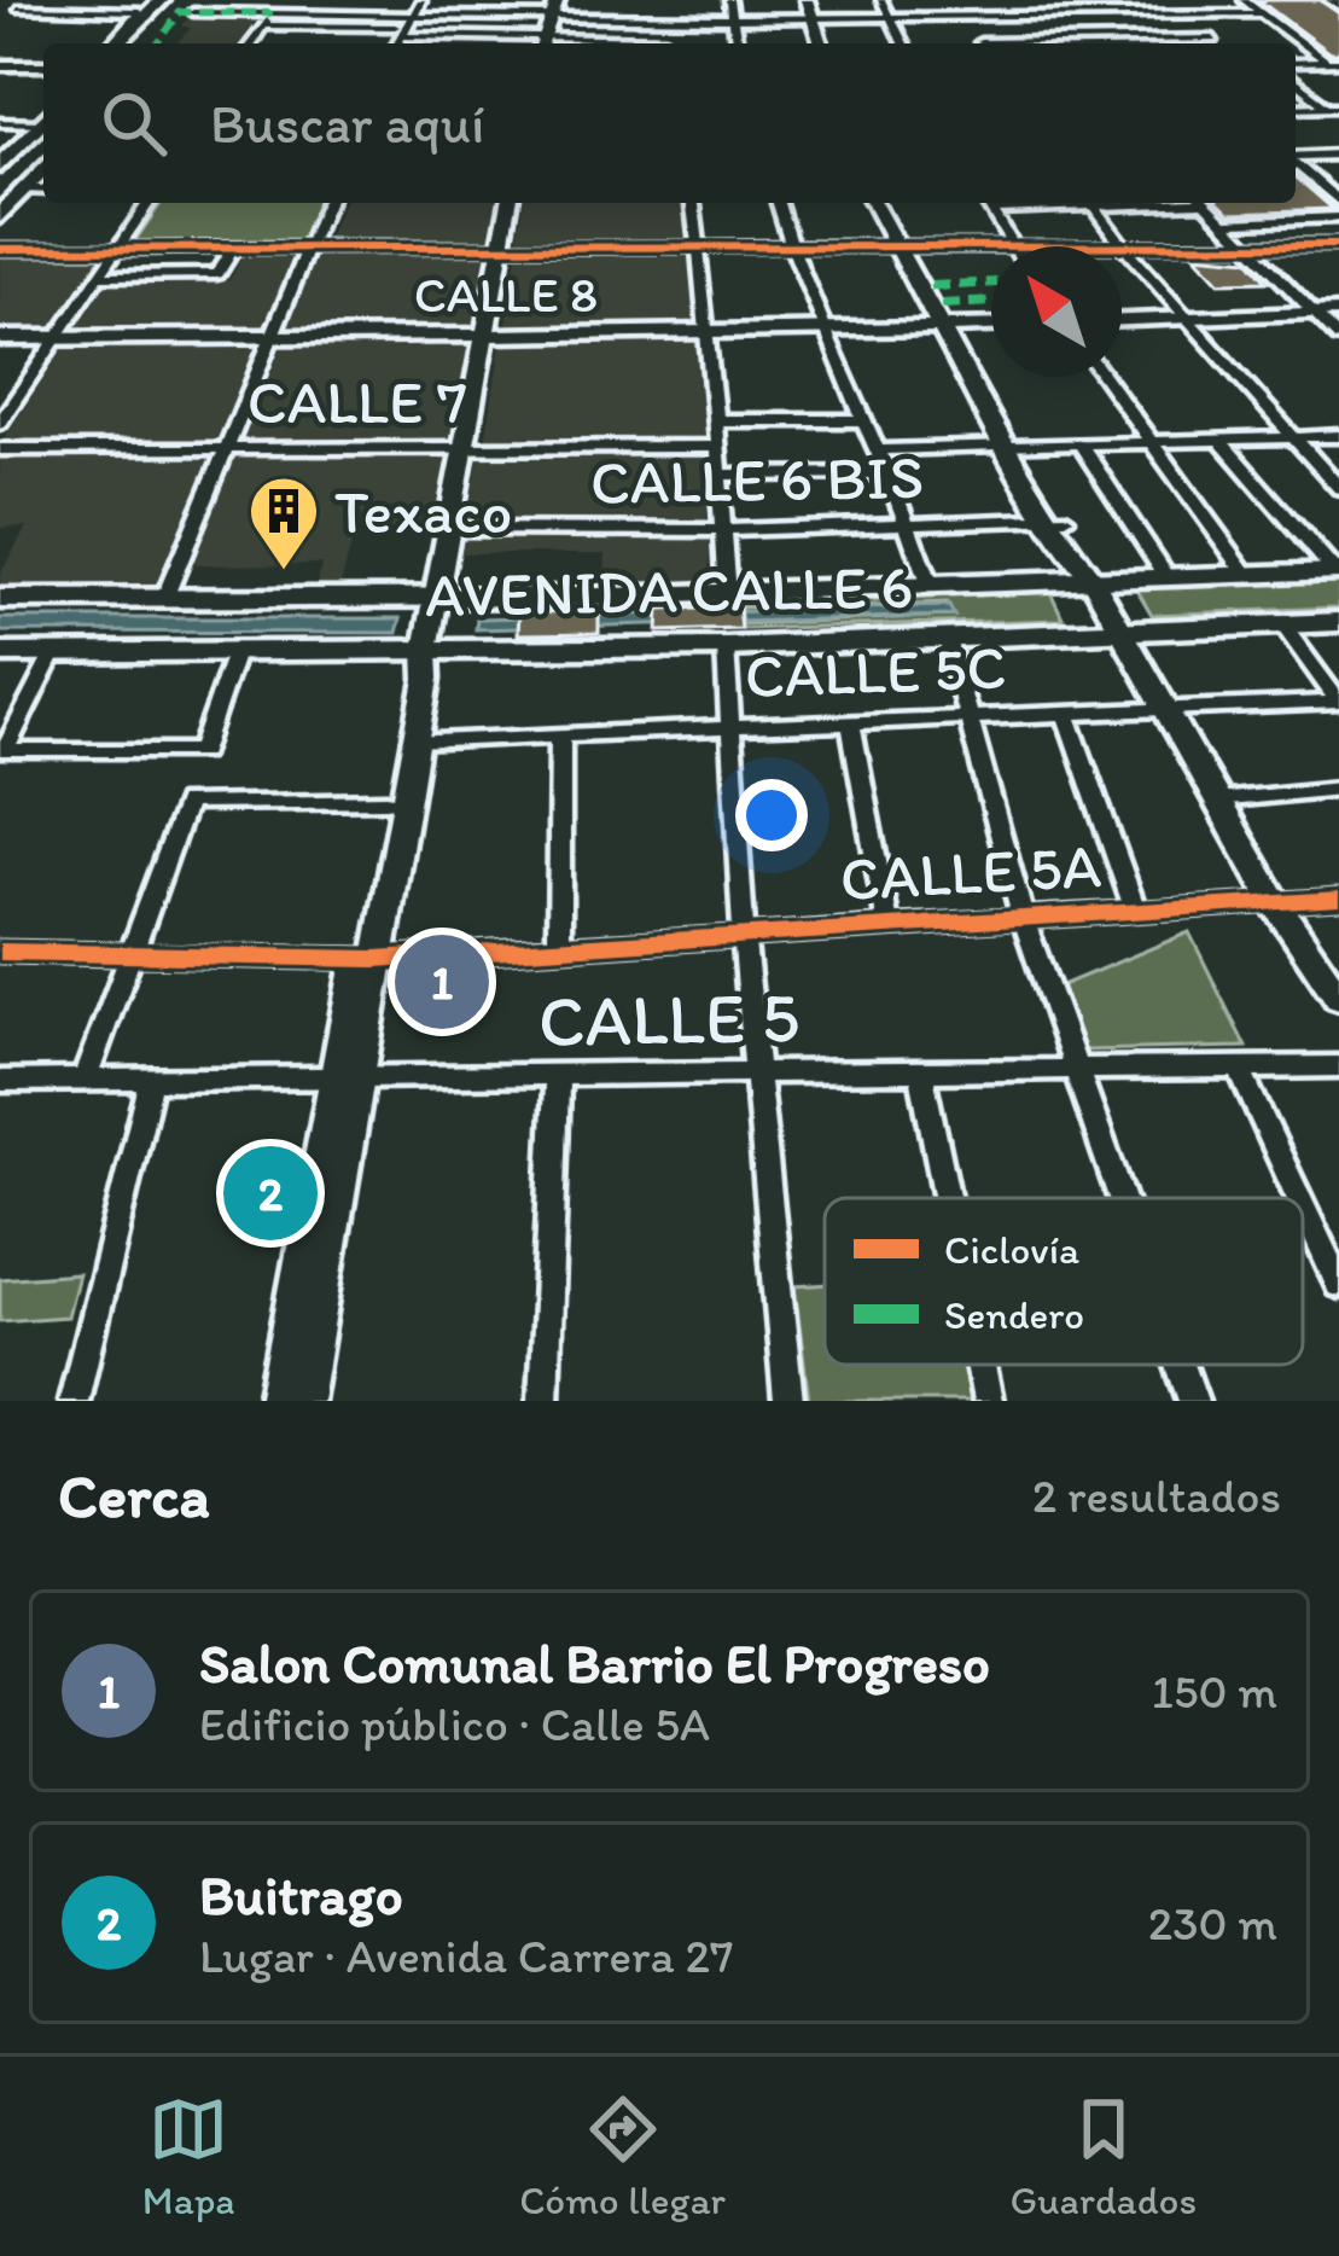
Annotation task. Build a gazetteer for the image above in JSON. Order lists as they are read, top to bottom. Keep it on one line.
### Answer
{"streets":{"main road":["CALLE 8","AVENIDA CALLE 6"],"street":["CALLE 7","CALLE 6 BIS","CALLE 5C","CALLE 5A","CALLE 5"]},"places":{"building":["Texaco"]},"legend":["Ciclovía","Sendero"],"north":"top left","page":{"search":"Buscar aquí","pins":["1","2"],"heading":["Cerca","2 resultados"],"list":[{"mark":"1","name":"Salon Comunal Barrio El Progreso","note":"Edificio público · Calle 5A","value":"150 m"},{"mark":"2","name":"Buitrago","note":"Lugar · Avenida Carrera 27","value":"230 m"}],"nav":["Mapa","Cómo llegar","Guardados"]}}
